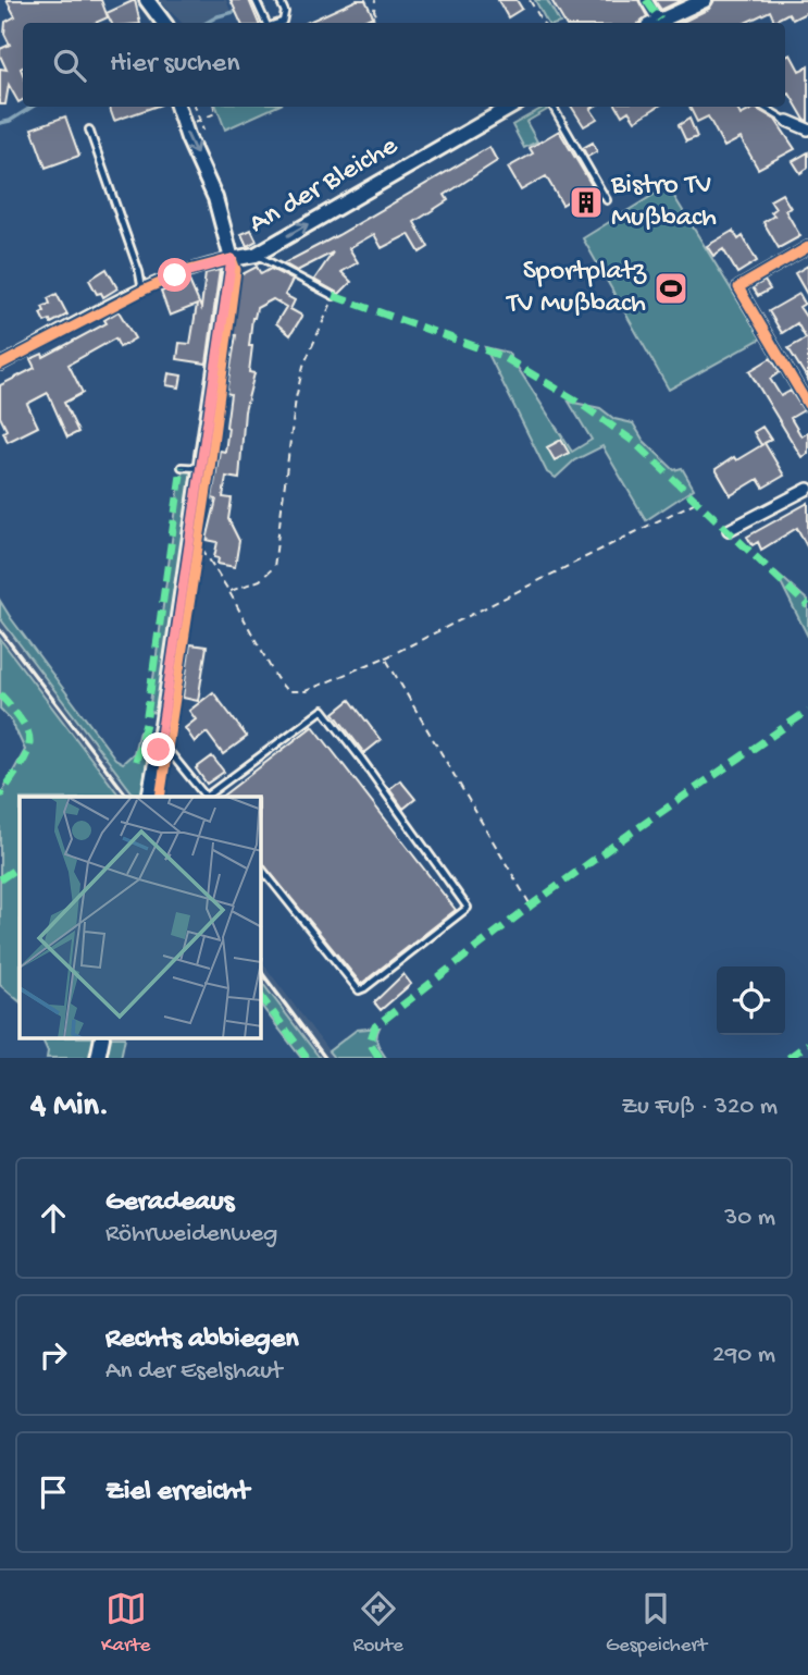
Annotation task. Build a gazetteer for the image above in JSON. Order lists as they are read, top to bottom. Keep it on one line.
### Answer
{"streets":{"main road":["An der Bleiche"]},"one_way":["An der Bleiche"],"places":{"building":["Bistro TV Mußbach"],"sports":["Sportplatz TV Mußbach"]},"page":{"search":"Hier suchen","heading":["4 Min.","Zu Fuß · 320 m"],"list":[["Geradeaus","Röhrweidenweg","30 m"],["Rechts abbiegen","An der Eselshaut","290 m"],"Ziel erreicht"],"nav":["Karte","Route","Gespeichert"]}}
